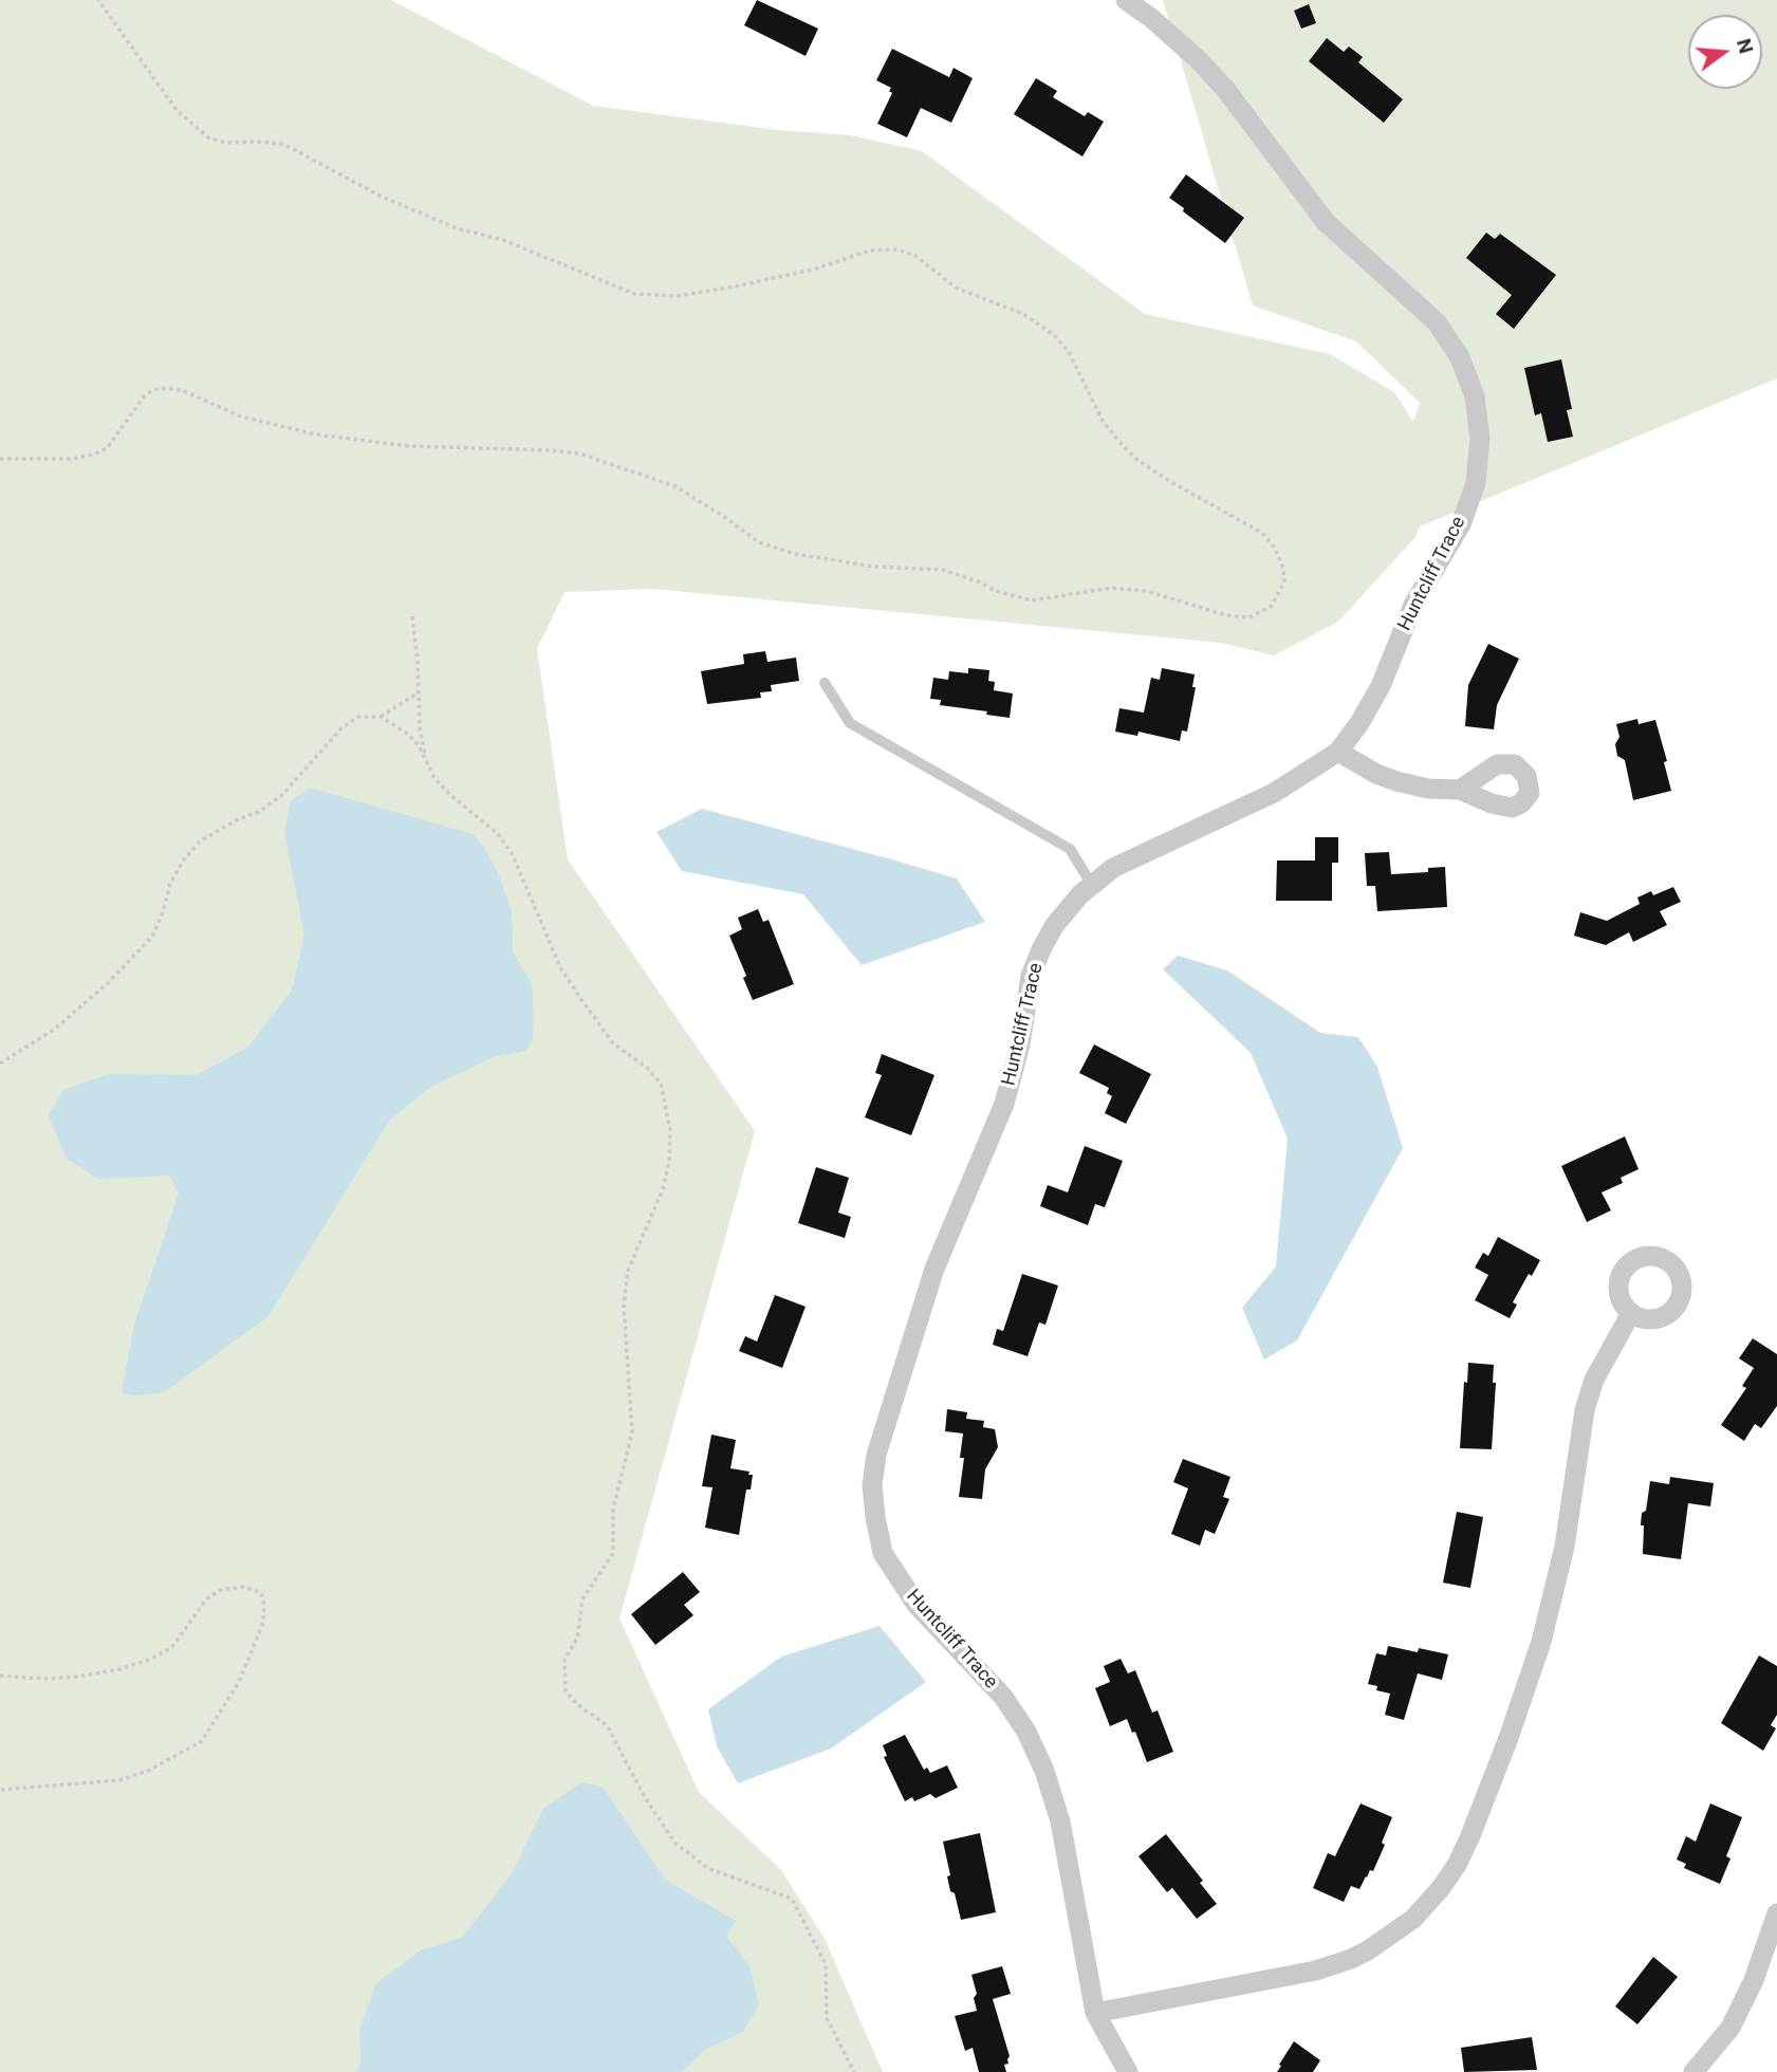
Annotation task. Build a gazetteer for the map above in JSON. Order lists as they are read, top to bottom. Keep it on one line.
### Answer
{"streets":{"street":["Huntcliff Trace"]},"north":"right"}
